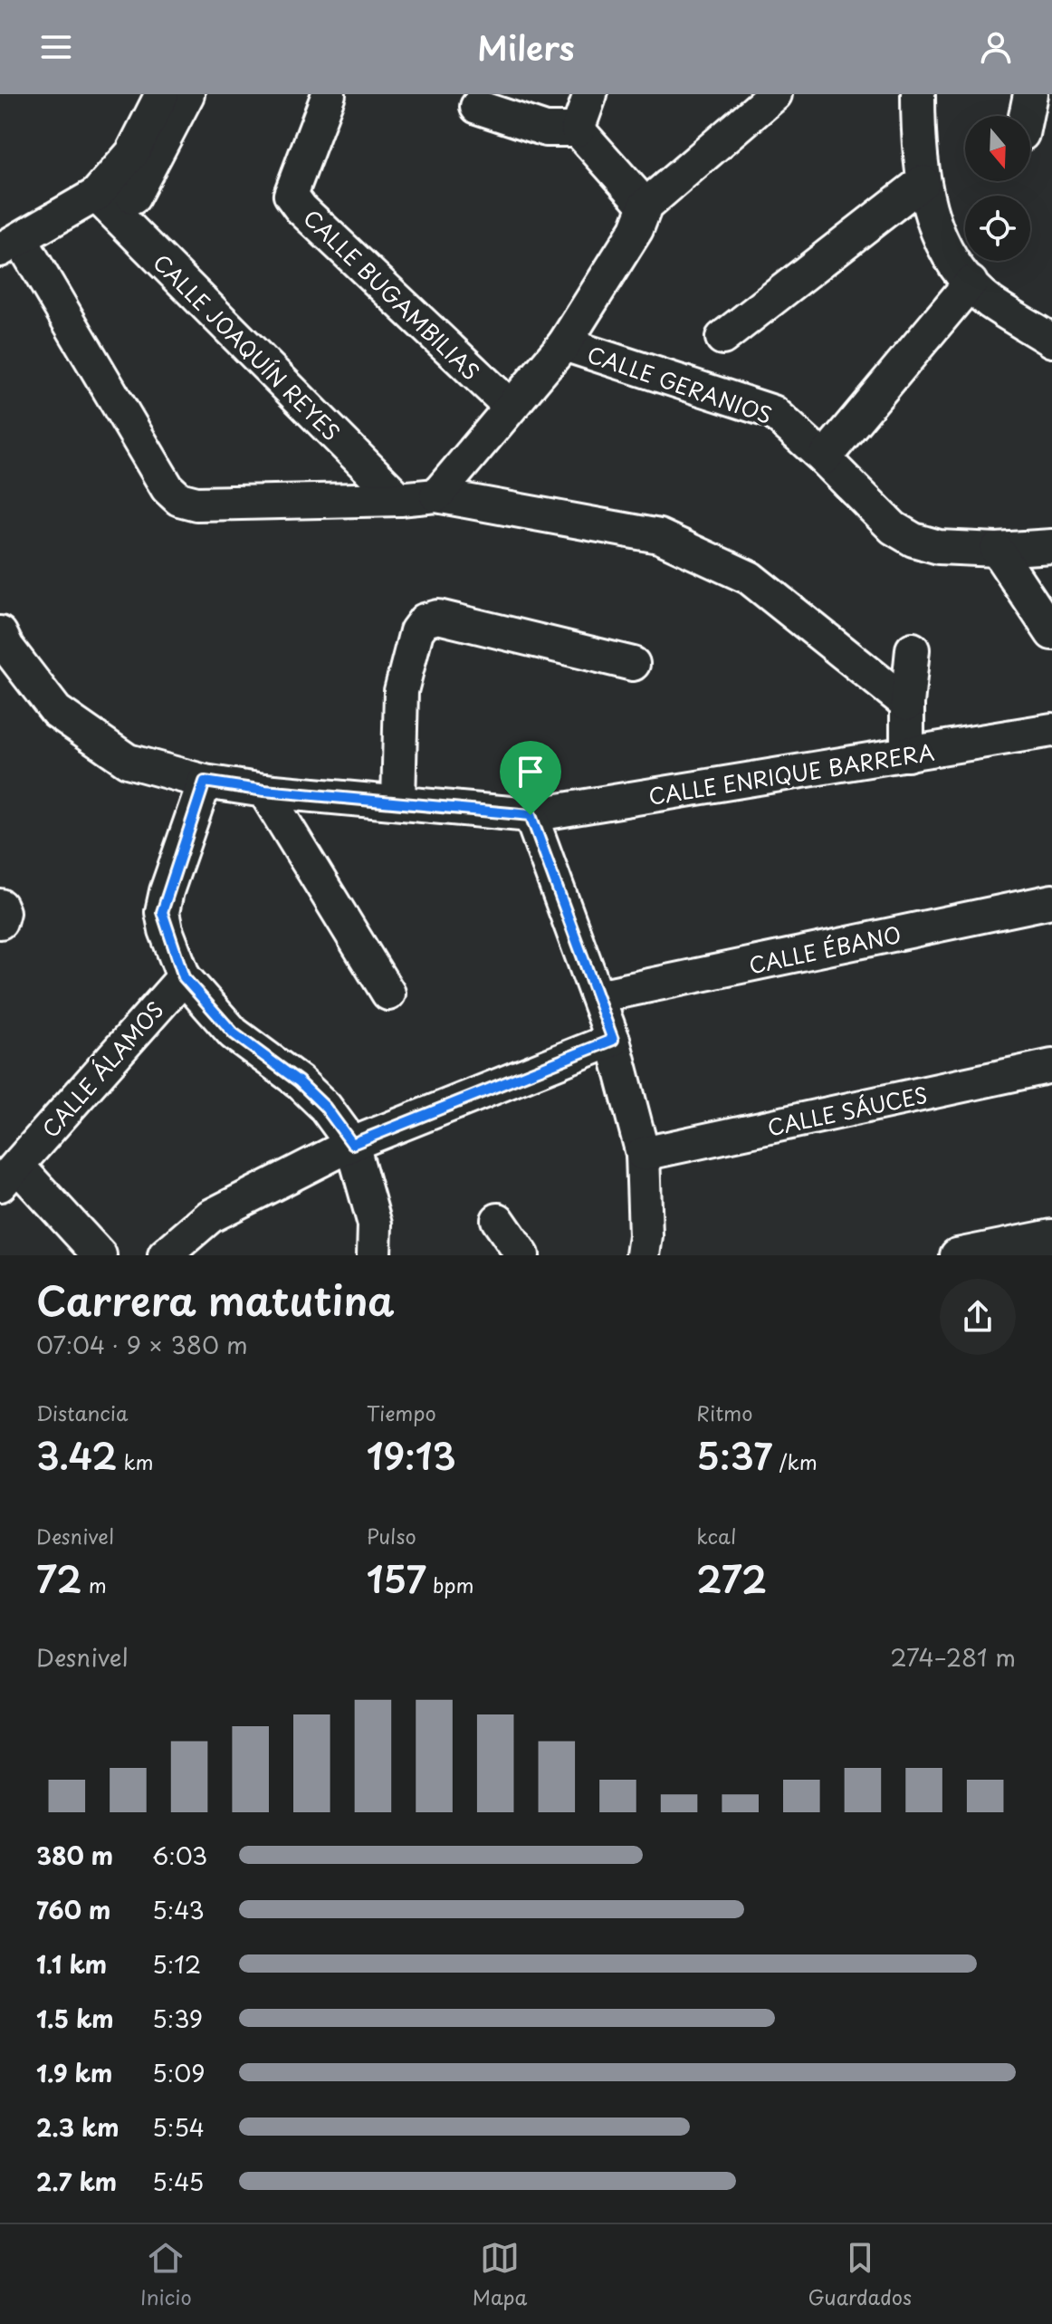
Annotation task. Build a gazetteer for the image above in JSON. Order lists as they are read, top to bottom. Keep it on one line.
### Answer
{"streets":{"street":["CALLE BUGAMBILIAS","CALLE JOAQUÍN REYES","CALLE GERANIOS","CALLE ENRIQUE BARRERA","CALLE ÉBANO","CALLE ÁLAMOS","CALLE SÁUCES"]},"north":"bottom","page":{"header":"Milers","heading":["Carrera matutina","07:04 · 9 × 380 m"],"stats":[["Distancia","3.42 km"],["Tiempo","19:13"],["Ritmo","5:37 /km"],["Desnivel","72 m"],["Pulso","157 bpm"],["kcal","272"]],"chart":["Desnivel","274–281 m"],"list":[{"name":"380 m","note":"6:03"},{"name":"760 m","note":"5:43"},{"name":"1.1 km","note":"5:12"},{"name":"1.5 km","note":"5:39"},{"name":"1.9 km","note":"5:09"},{"name":"2.3 km","note":"5:54"},{"name":"2.7 km","note":"5:45"}],"tabs":["Inicio","Mapa","Guardados"]}}
